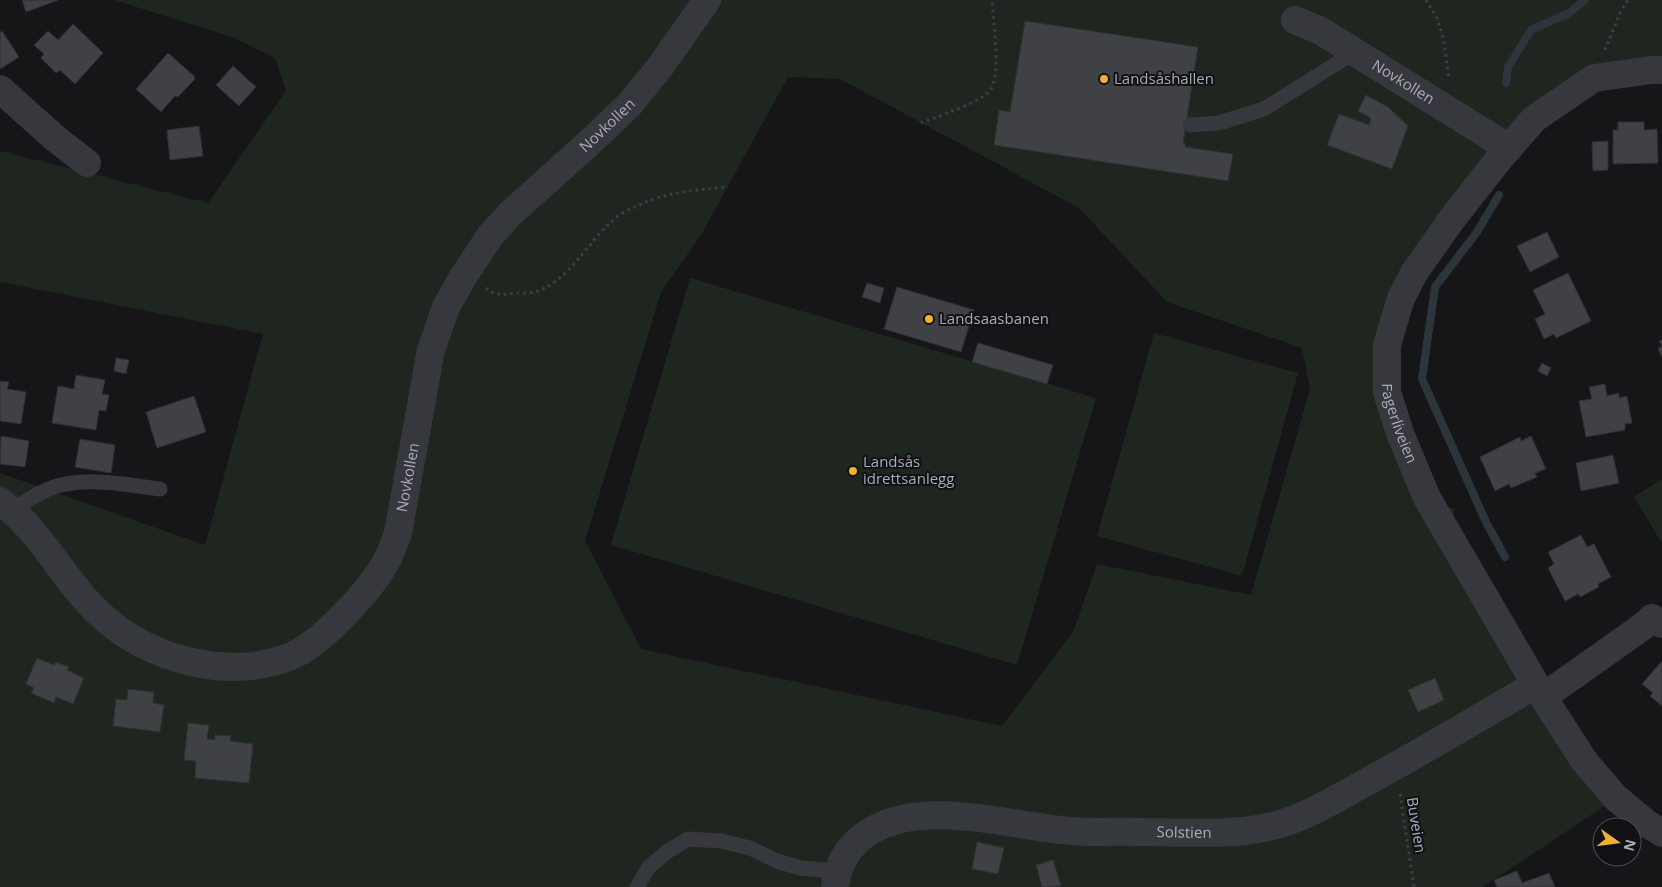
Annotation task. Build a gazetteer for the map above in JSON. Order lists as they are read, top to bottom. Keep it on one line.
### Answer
{"streets":{"street":["Novkollen","Fagerliveien","Solstien"],"path":["Buveien"]},"crossings":[["Novkollen","Fagerliveien"],["Fagerliveien","Solstien"],["Buveien","Solstien"]],"places":["Landsåshallen","Landsaasbanen","Landsås idrettsanlegg"],"north":"right"}
